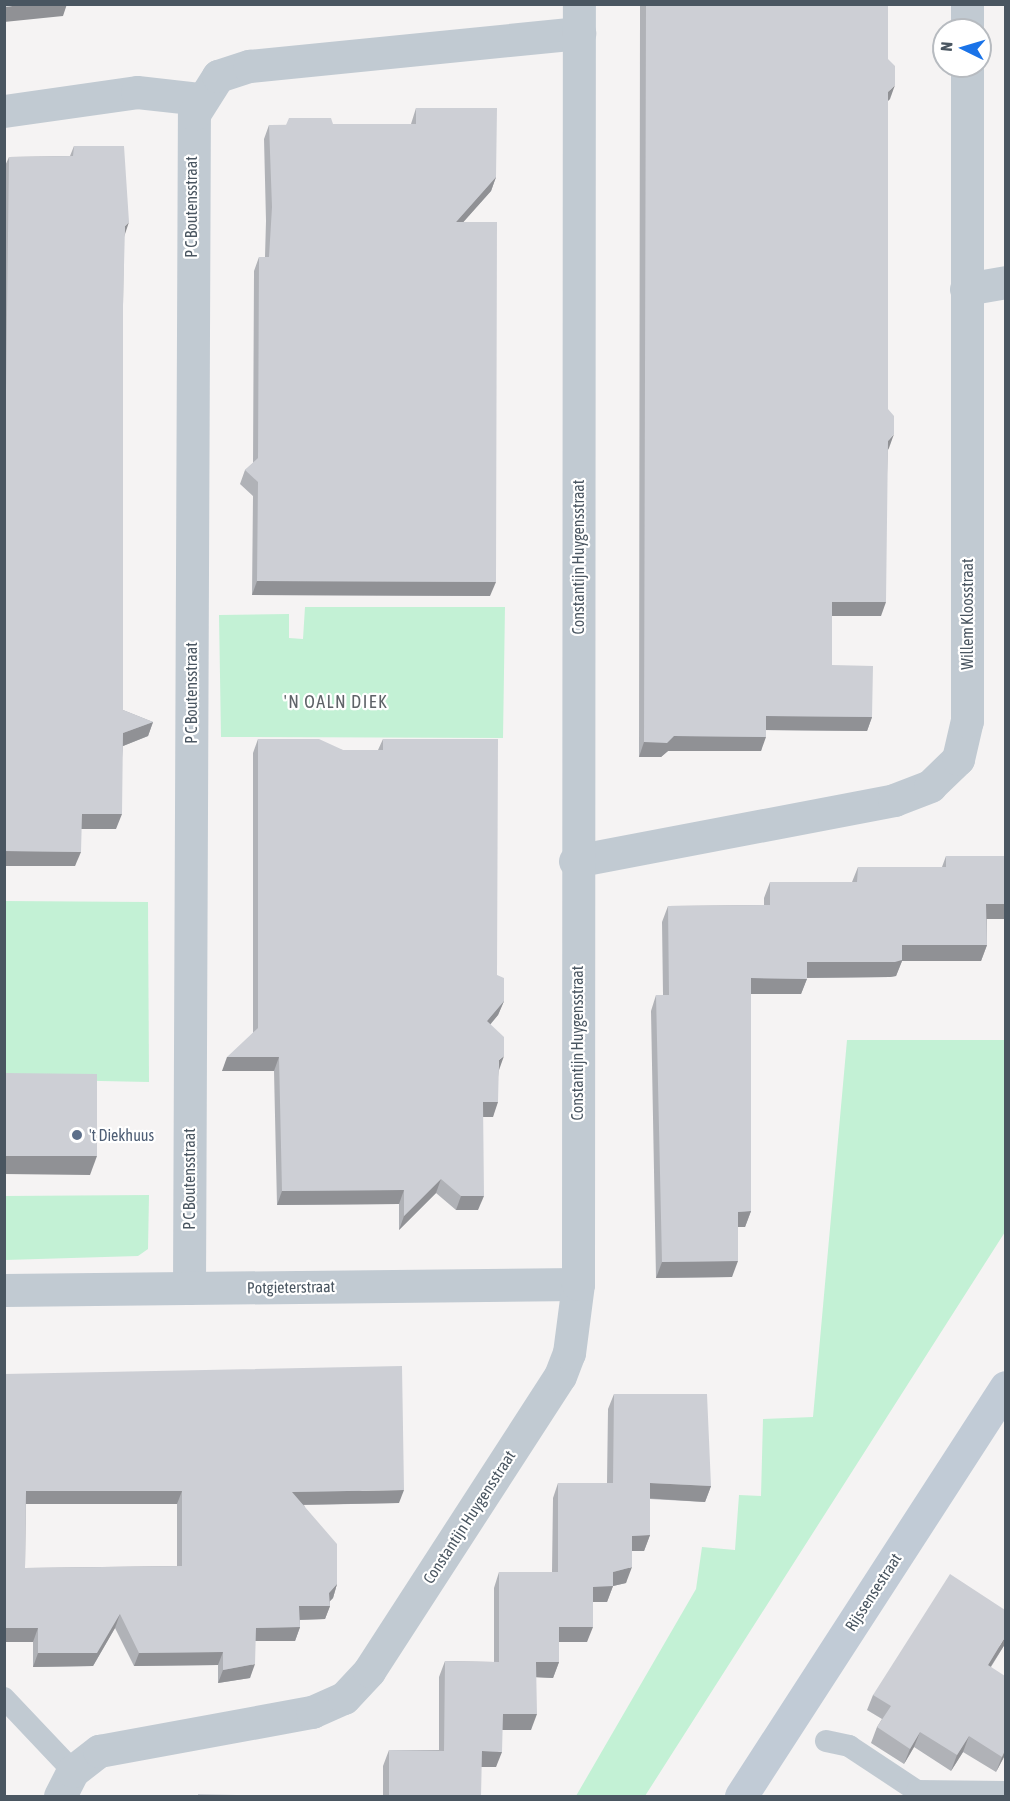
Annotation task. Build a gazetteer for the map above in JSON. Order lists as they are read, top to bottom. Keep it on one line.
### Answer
{"streets":{"main road":["Rijssensestraat"],"street":["P C Boutensstraat","Constantijn Huygensstraat","Willem Kloosstraat","Potgieterstraat"]},"crossings":[["P C Boutensstraat","Constantijn Huygensstraat"],["P C Boutensstraat","Potgieterstraat"],["Constantijn Huygensstraat","Willem Kloosstraat"],["Constantijn Huygensstraat","Potgieterstraat"]],"districts":["'N OALN DIEK"],"places":["'t Diekhuus"],"north":"left"}
